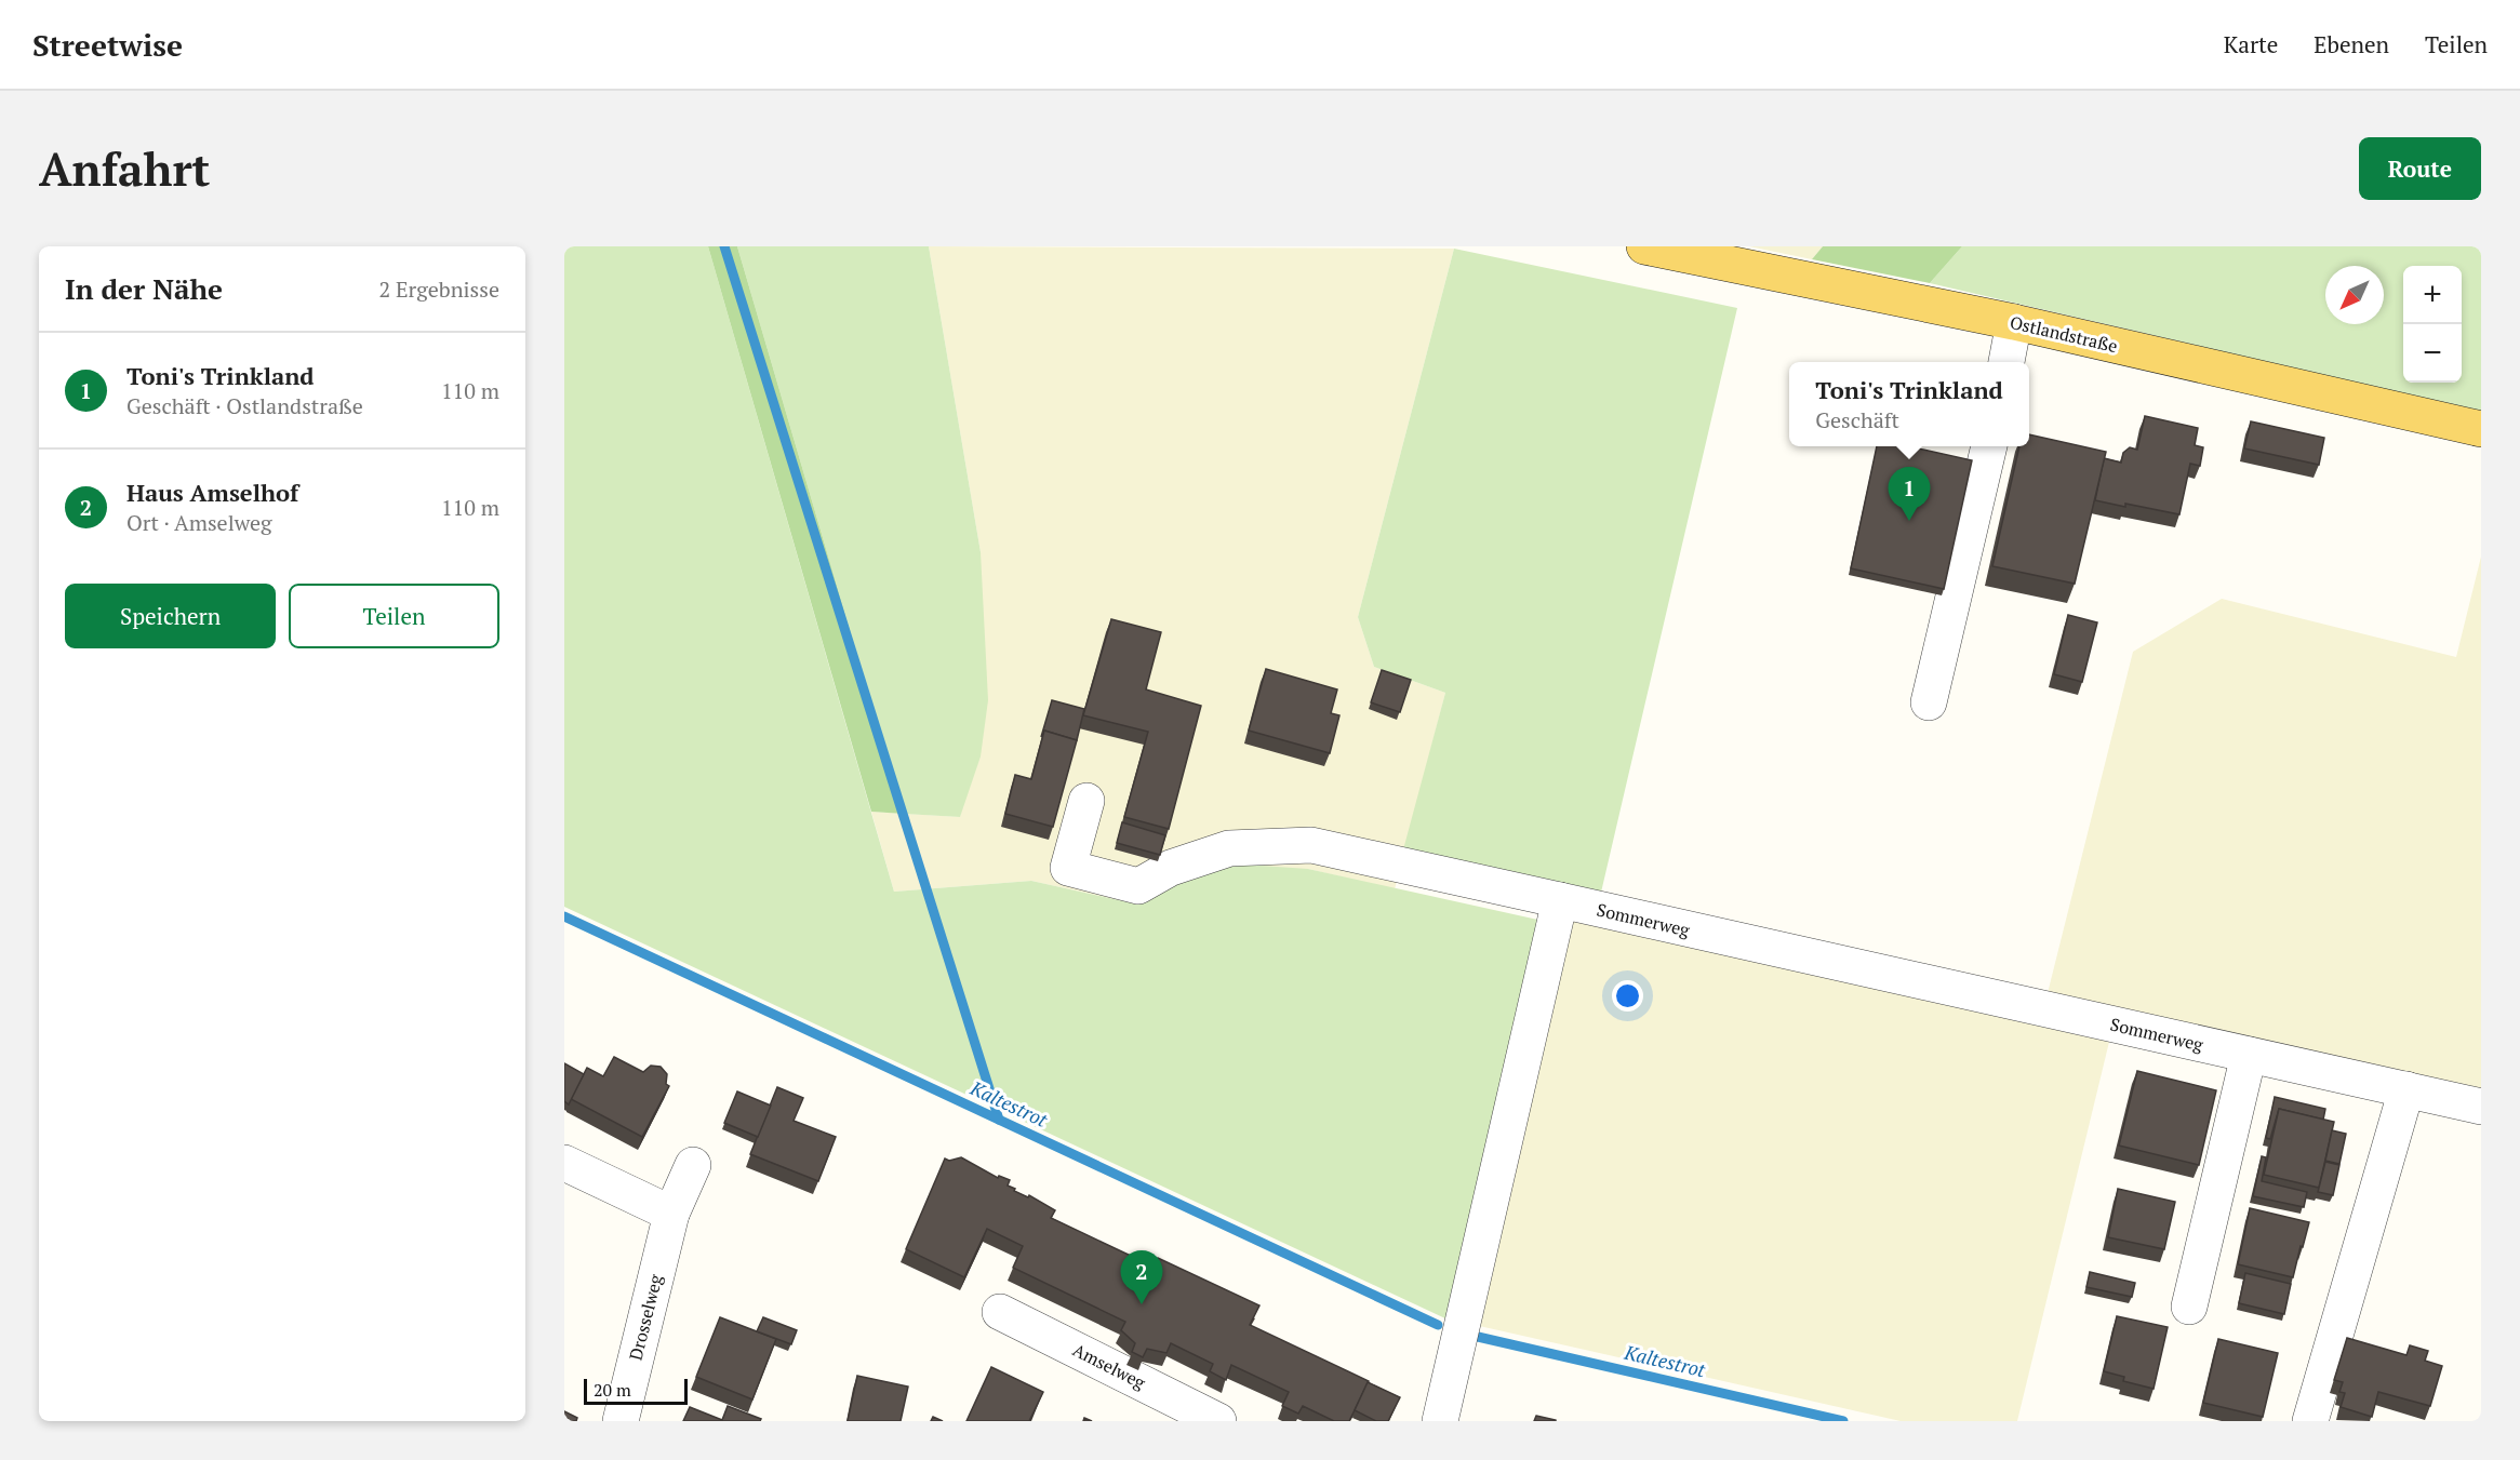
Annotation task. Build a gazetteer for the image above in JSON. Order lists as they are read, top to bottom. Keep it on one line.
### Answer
{"streets":{"main road":["Ostlandstraße"],"street":["Sommerweg","Drosselweg","Amselweg"]},"water":["Kaltestrot"],"scale_bar":"20 m","north":"bottom left","page":{"header":"Streetwise","nav":["Karte","Ebenen","Teilen"],"buttons":["Route",["Speichern","Teilen"]],"title":"Anfahrt","heading":["In der Nähe","2 Ergebnisse"],"map_buttons":["+","−"],"list":[{"mark":"1","name":"Toni's Trinkland","note":"Geschäft · Ostlandstraße","value":"110 m"},{"mark":"2","name":"Haus Amselhof","note":"Ort · Amselweg","value":"110 m"}],"popup":["Toni's Trinkland","Geschäft"],"pins":["1","2"],"scale":"20 m"}}
